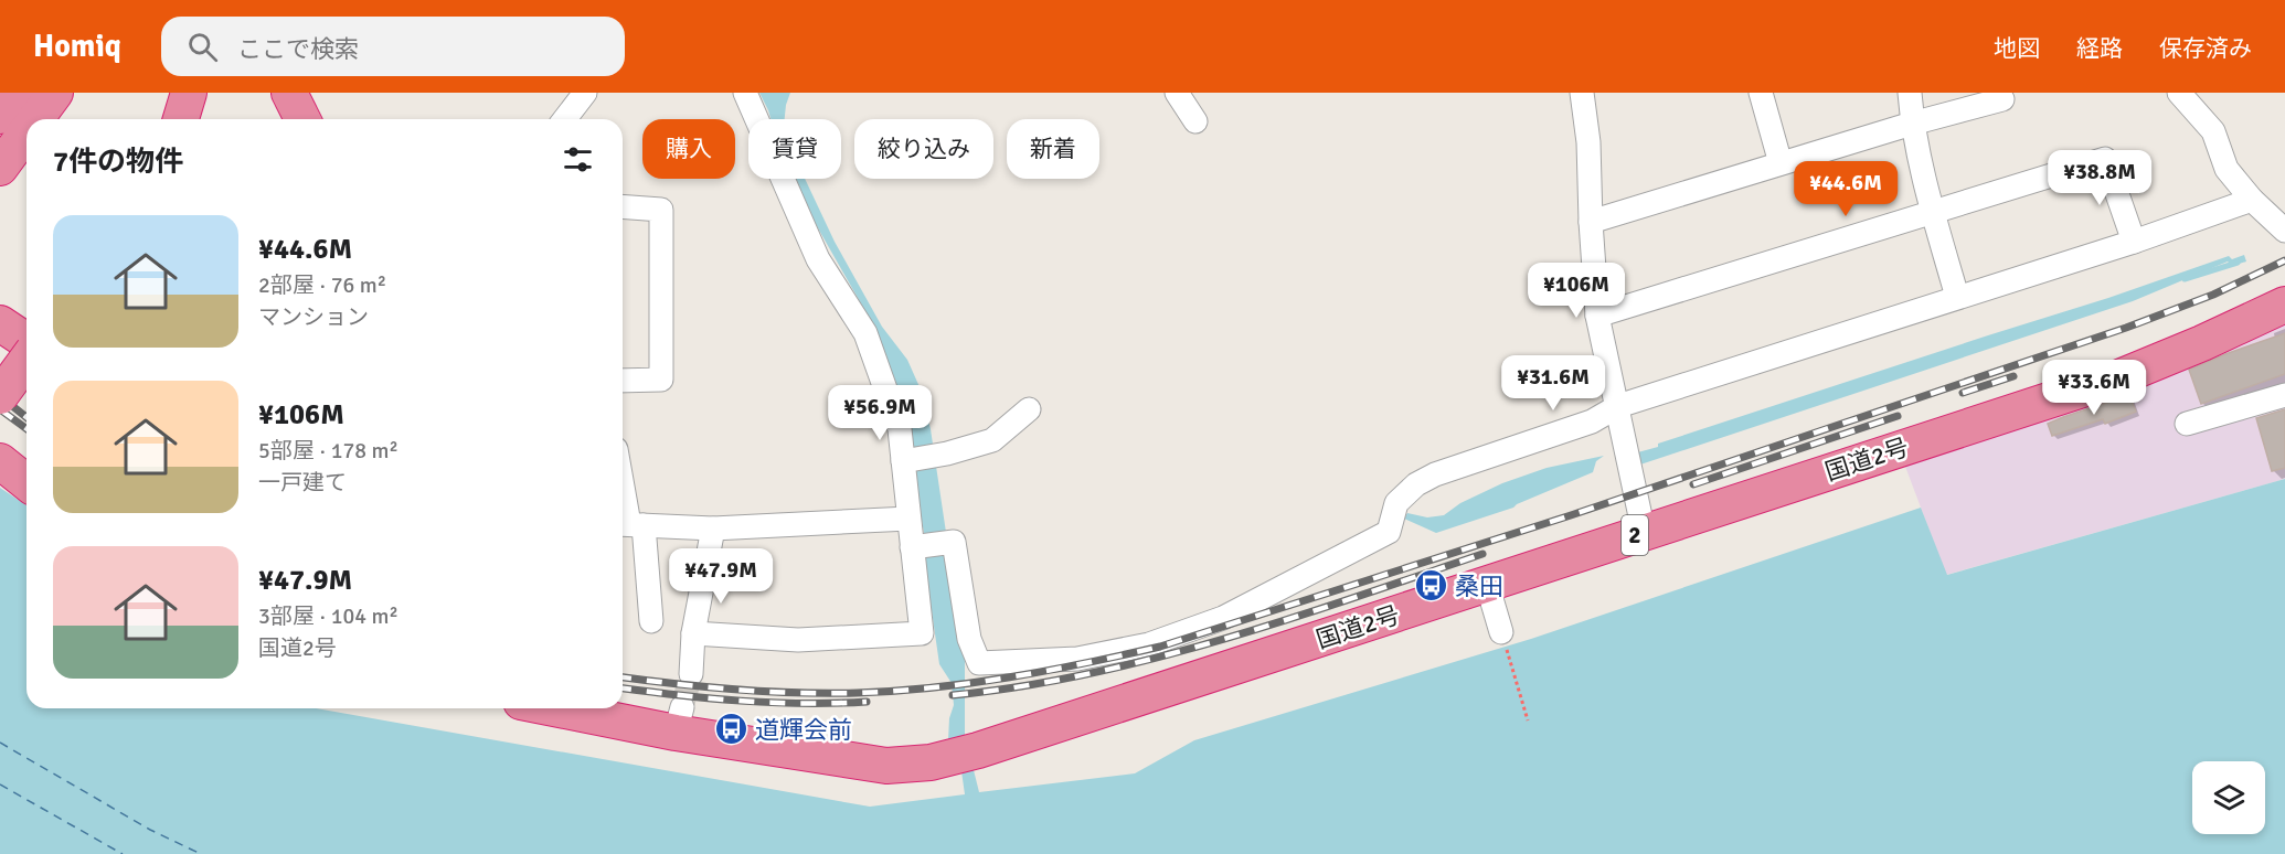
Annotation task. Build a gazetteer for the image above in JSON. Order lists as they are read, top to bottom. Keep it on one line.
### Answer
{"streets":{"highway":["国道2号","2"]},"places":{"bus stop":["桑田","道輝会前"]},"page":{"header":"Homiq","search":"ここで検索","nav":["地図","経路","保存済み"],"chip":["購入","賃貸","絞り込み","新着"],"heading":"7件の物件","price":["¥38.8M","¥44.6M","¥106M","¥31.6M","¥33.6M","¥56.9M","¥47.9M"],"list":[{"name":"¥44.6M","note":"2部屋 · 76 m² · マンション"},{"name":"¥106M","note":"5部屋 · 178 m² · 一戸建て"},{"name":"¥47.9M","note":"3部屋 · 104 m² · 国道2号"}]}}
